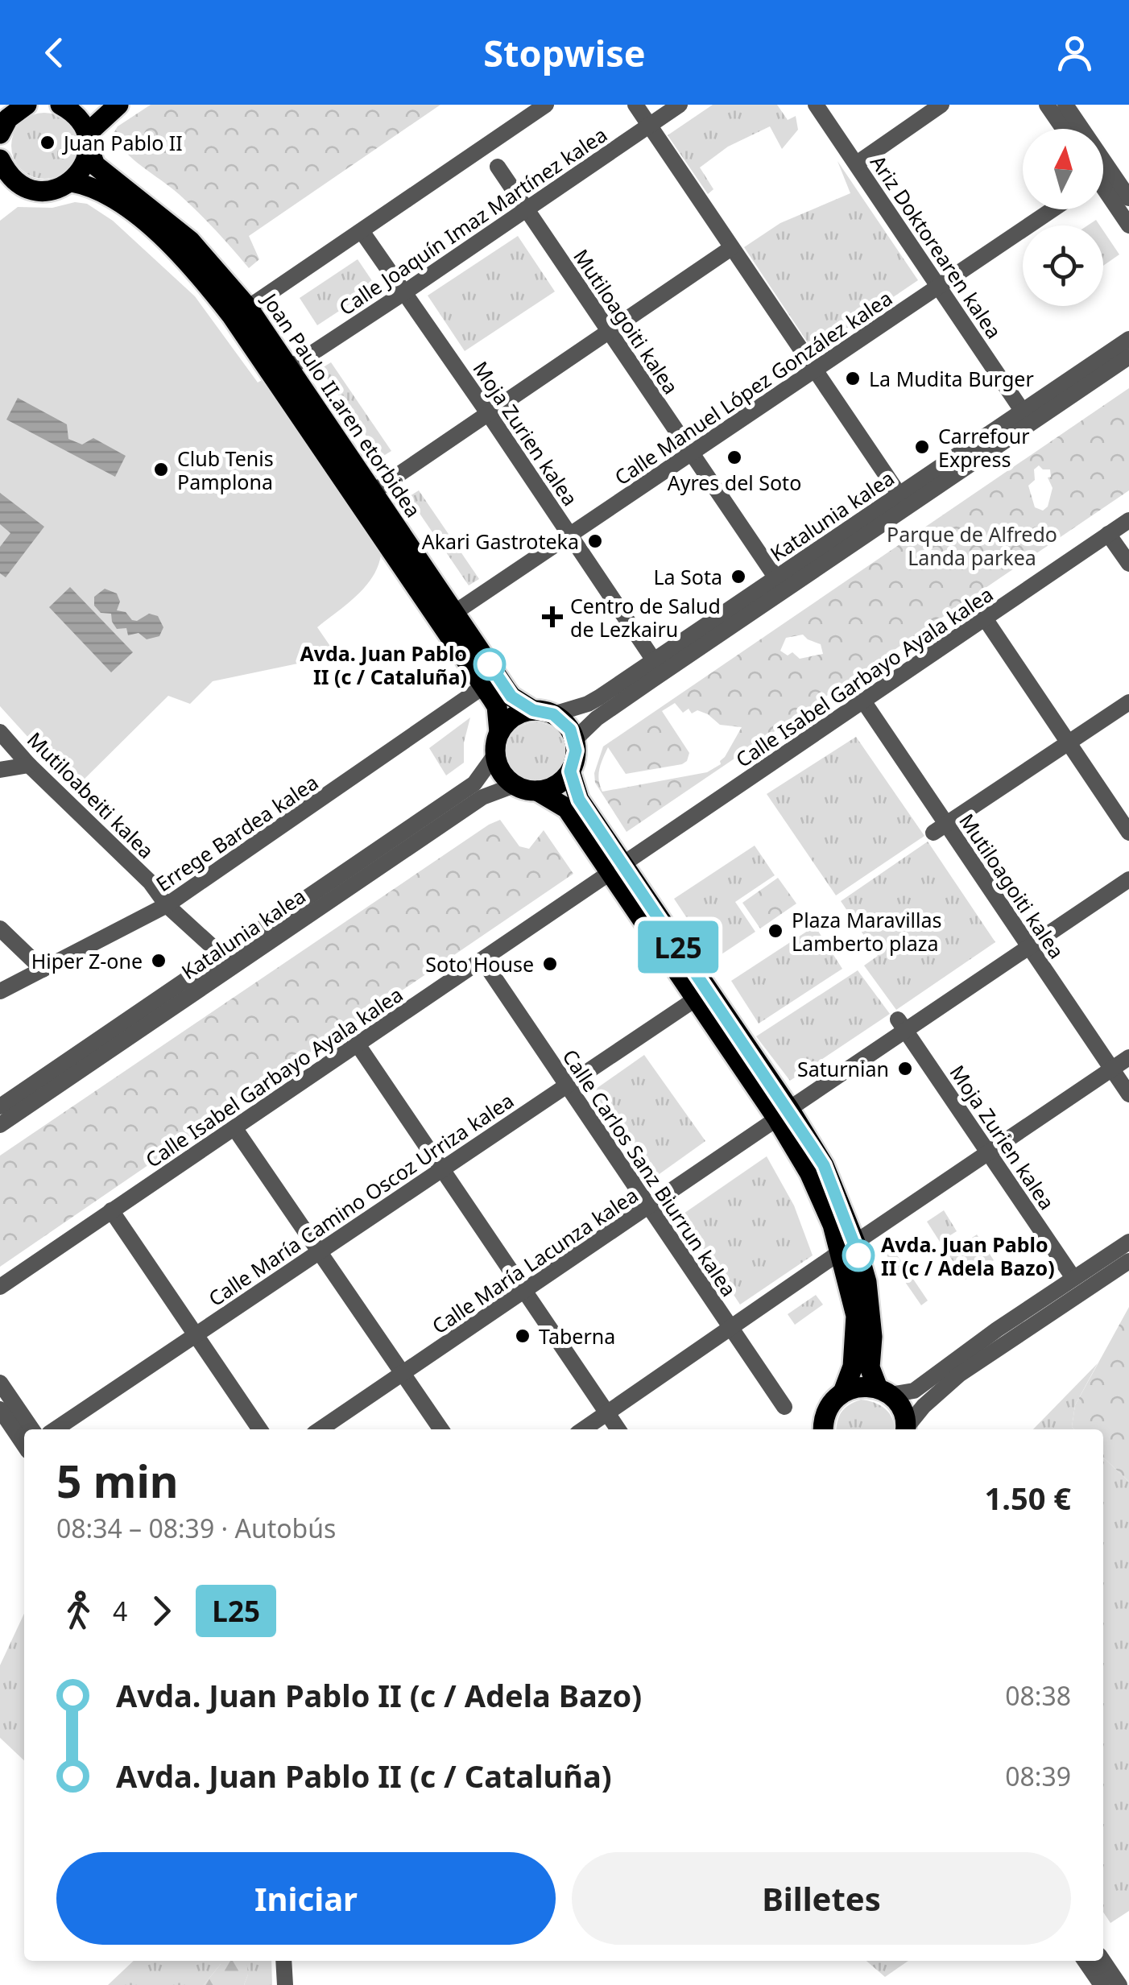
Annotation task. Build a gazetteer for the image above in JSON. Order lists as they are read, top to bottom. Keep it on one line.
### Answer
{"streets":{"main road":["Joan Paulo II.aren etorbidea"],"street":["Calle Joaquín Imaz Martínez kalea","Ariz Doktorearen kalea","Mutiloagoiti kalea","Calle Manuel López González kalea","Moja Zurien kalea","Katalunia kalea","Calle Isabel Garbayo Ayala kalea","Mutiloabeiti kalea","Errege Bardea kalea","Calle Carlos Sanz Biurrun kalea","Calle María Camino Oscoz Urriza kalea","Calle María Lacunza kalea"]},"crossings":[["Calle Joaquín Imaz Martínez kalea","Mutiloagoiti kalea"],["Calle Joaquín Imaz Martínez kalea","Joan Paulo II.aren etorbidea"],["Calle Joaquín Imaz Martínez kalea","Moja Zurien kalea"],["Ariz Doktorearen kalea","Calle Manuel López González kalea"],["Ariz Doktorearen kalea","Katalunia kalea"],["Mutiloagoiti kalea","Calle Manuel López González kalea"],["Mutiloagoiti kalea","Katalunia kalea"],["Mutiloagoiti kalea","Calle Isabel Garbayo Ayala kalea"],["Mutiloagoiti kalea","Calle María Lacunza kalea"],["Calle Manuel López González kalea","Joan Paulo II.aren etorbidea"],["Calle Manuel López González kalea","Moja Zurien kalea"],["Joan Paulo II.aren etorbidea","Katalunia kalea"],["Joan Paulo II.aren etorbidea","Errege Bardea kalea"],["Moja Zurien kalea","Katalunia kalea"],["Moja Zurien kalea","Calle María Lacunza kalea"],["Katalunia kalea","Mutiloabeiti kalea"],["Calle Isabel Garbayo Ayala kalea","Calle Carlos Sanz Biurrun kalea"],["Mutiloabeiti kalea","Errege Bardea kalea"],["Calle Carlos Sanz Biurrun kalea","Calle María Camino Oscoz Urriza kalea"],["Calle Carlos Sanz Biurrun kalea","Calle María Lacunza kalea"]],"parks":["Parque de Alfredo Landa parkea"],"places":{"other":["Juan Pablo II","La Mudita Burger","Carrefour Express","Ayres del Soto","Club Tenis Pamplona","Akari Gastroteka","La Sota","Avda. Juan Pablo II (c / Cataluña)","Plaza Maravillas Lamberto plaza","Hiper Z-one","Soto House","Saturnian","Avda. Juan Pablo II (c / Adela Bazo)","Taberna"],"health":["Centro de Salud de Lezkairu"]},"lines":["bus line L25"],"north":"top","page":{"header":"Stopwise","on_map":"L25","heading":["5 min","08:34 – 08:39 · Autobús","1.50 €"],"legs":["4","L25"],"list":[{"name":"Avda. Juan Pablo II (c / Adela Bazo)","value":"08:38"},{"name":"Avda. Juan Pablo II (c / Cataluña)","value":"08:39"}],"buttons":["Iniciar","Billetes"]}}
